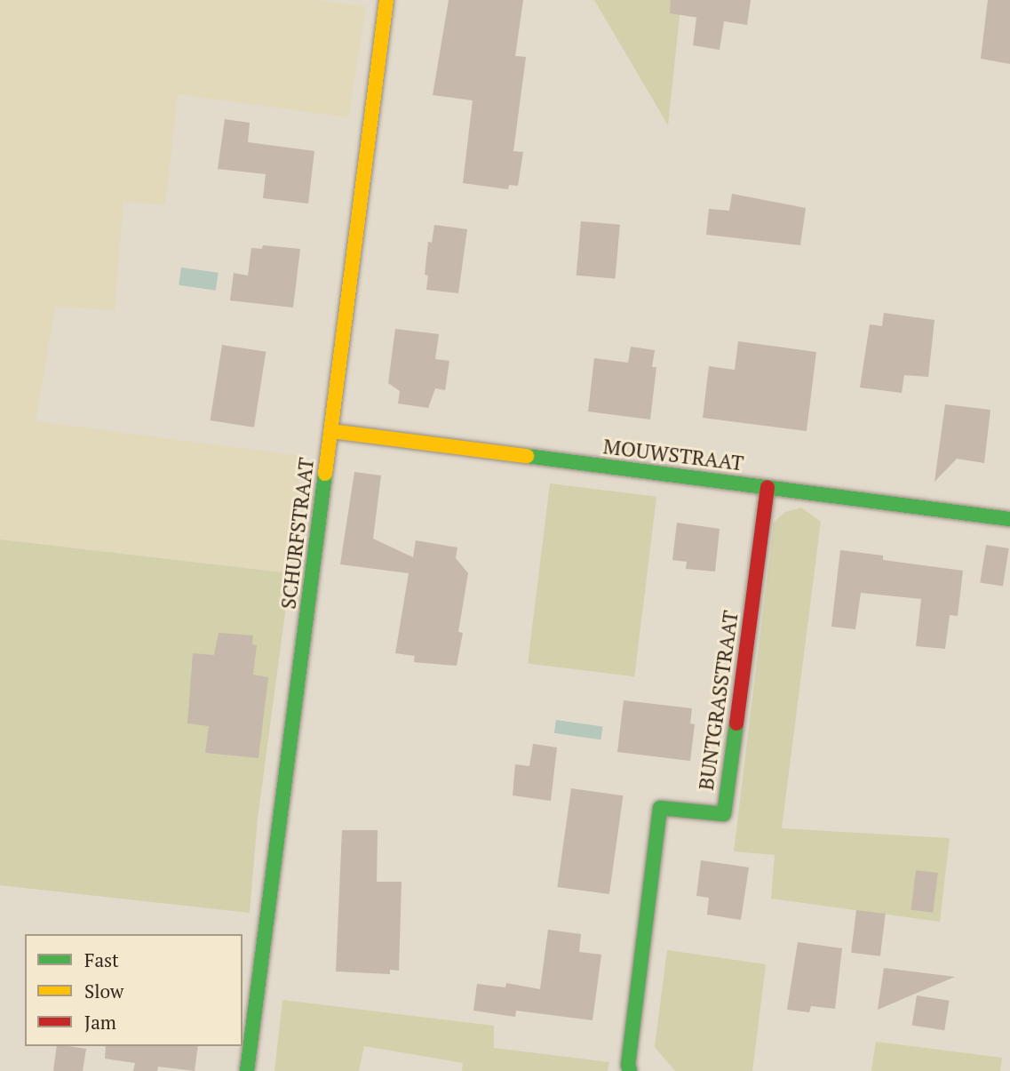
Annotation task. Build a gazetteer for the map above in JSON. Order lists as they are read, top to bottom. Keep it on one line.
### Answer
{"streets":{"street":["MOUWSTRAAT","SCHURFSTRAAT","BUNTGRASSTRAAT"]},"crossings":[["MOUWSTRAAT","SCHURFSTRAAT"],["MOUWSTRAAT","BUNTGRASSTRAAT"]],"legend":["Fast","Slow","Jam"]}
